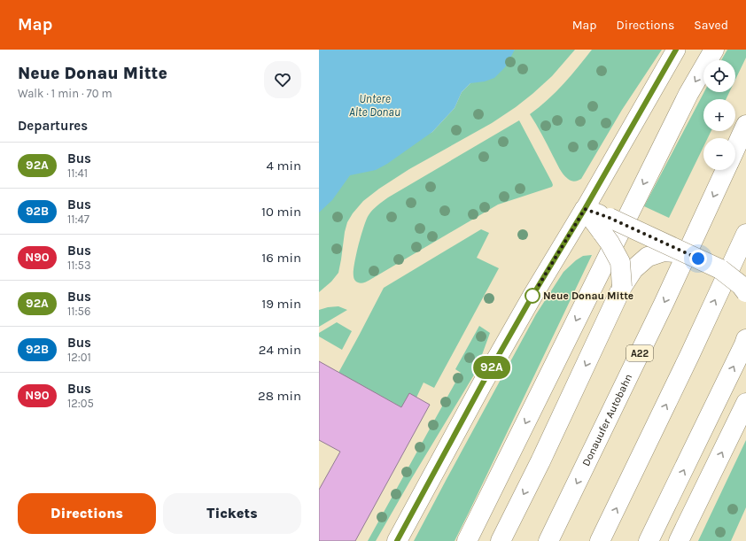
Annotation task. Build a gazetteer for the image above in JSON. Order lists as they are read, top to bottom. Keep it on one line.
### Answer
{"streets":{"main road":["A22","Donauufer Autobahn"]},"water":["Untere Alte Donau"],"places":["Neue Donau Mitte"],"lines":["bus line 92A"],"page":{"header":"Map","nav":["Map","Directions","Saved"],"heading":[["Neue Donau Mitte","Walk · 1 min · 70 m"],"Departures"],"on_map":"92A","map_buttons":["+","−"],"list":[{"mark":"92A","name":"Bus","note":"11:41","value":"4 min"},{"mark":"92B","name":"Bus","note":"11:47","value":"10 min"},{"mark":"N90","name":"Bus","note":"11:53","value":"16 min"},{"mark":"92A","name":"Bus","note":"11:56","value":"19 min"},{"mark":"92B","name":"Bus","note":"12:01","value":"24 min"},{"mark":"N90","name":"Bus","note":"12:05","value":"28 min"}],"buttons":["Directions","Tickets"]}}
